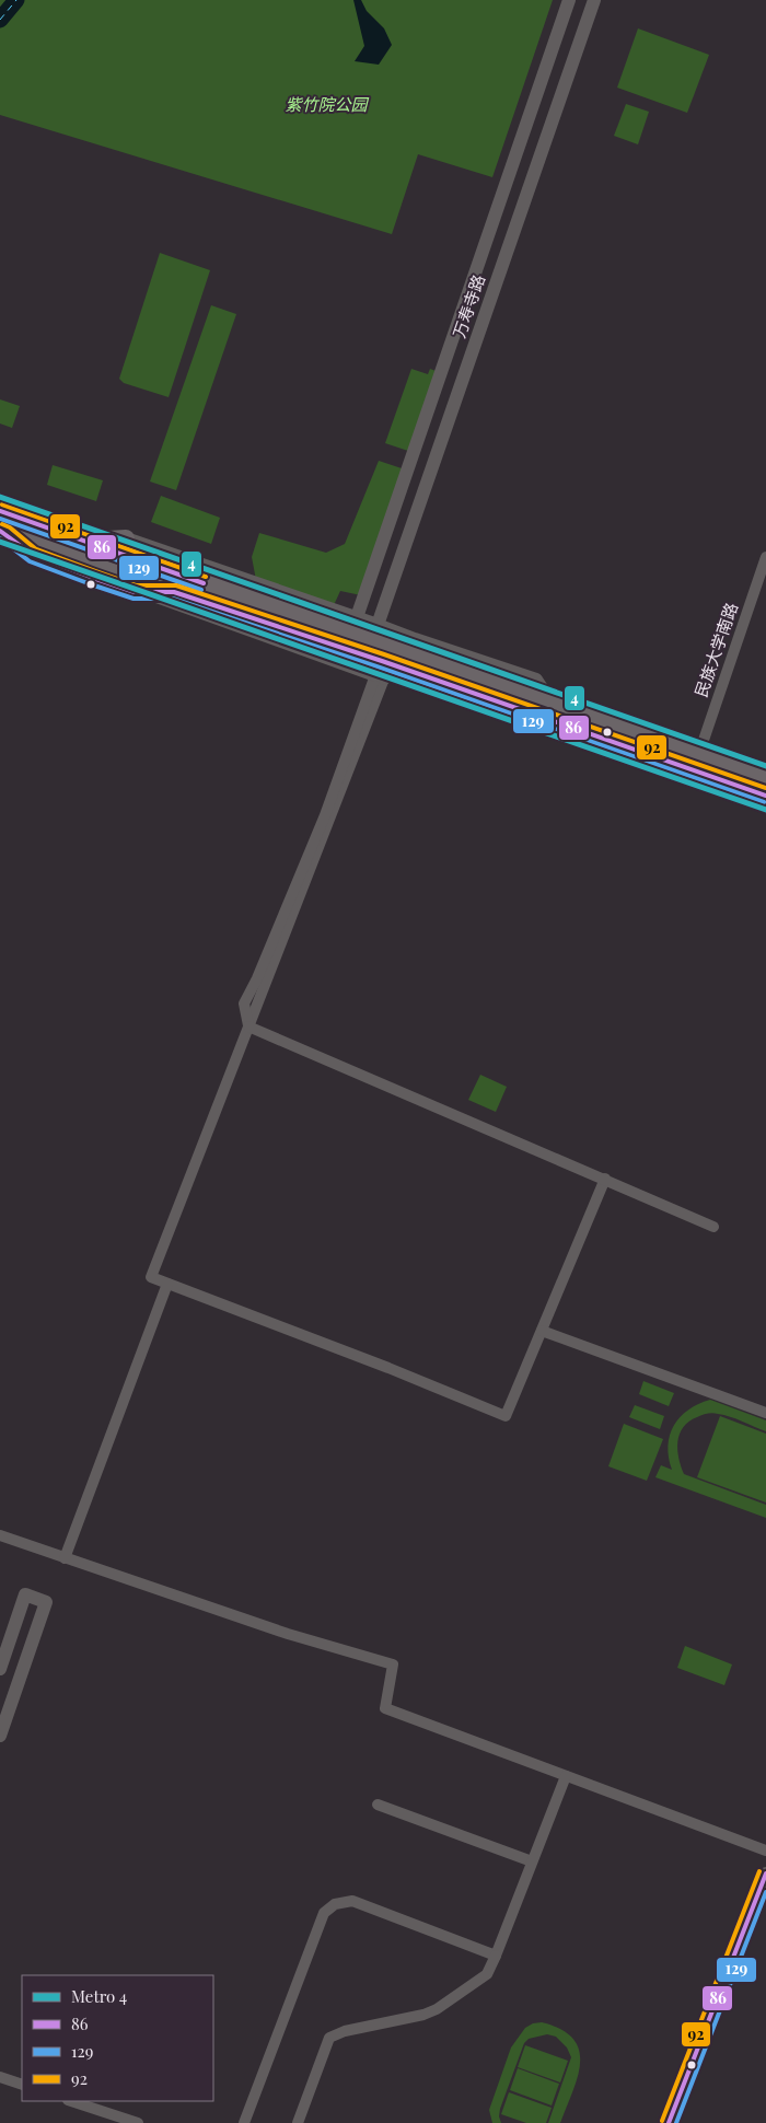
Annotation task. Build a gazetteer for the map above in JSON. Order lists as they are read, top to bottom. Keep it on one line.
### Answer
{"streets":{"street":["万寿寺路","民族大学南路"]},"parks":["紫竹院公园"],"lines":["metro line 4","transit line 92","transit line 86","transit line 129"],"legend":["Metro 4","86","129","92"]}
